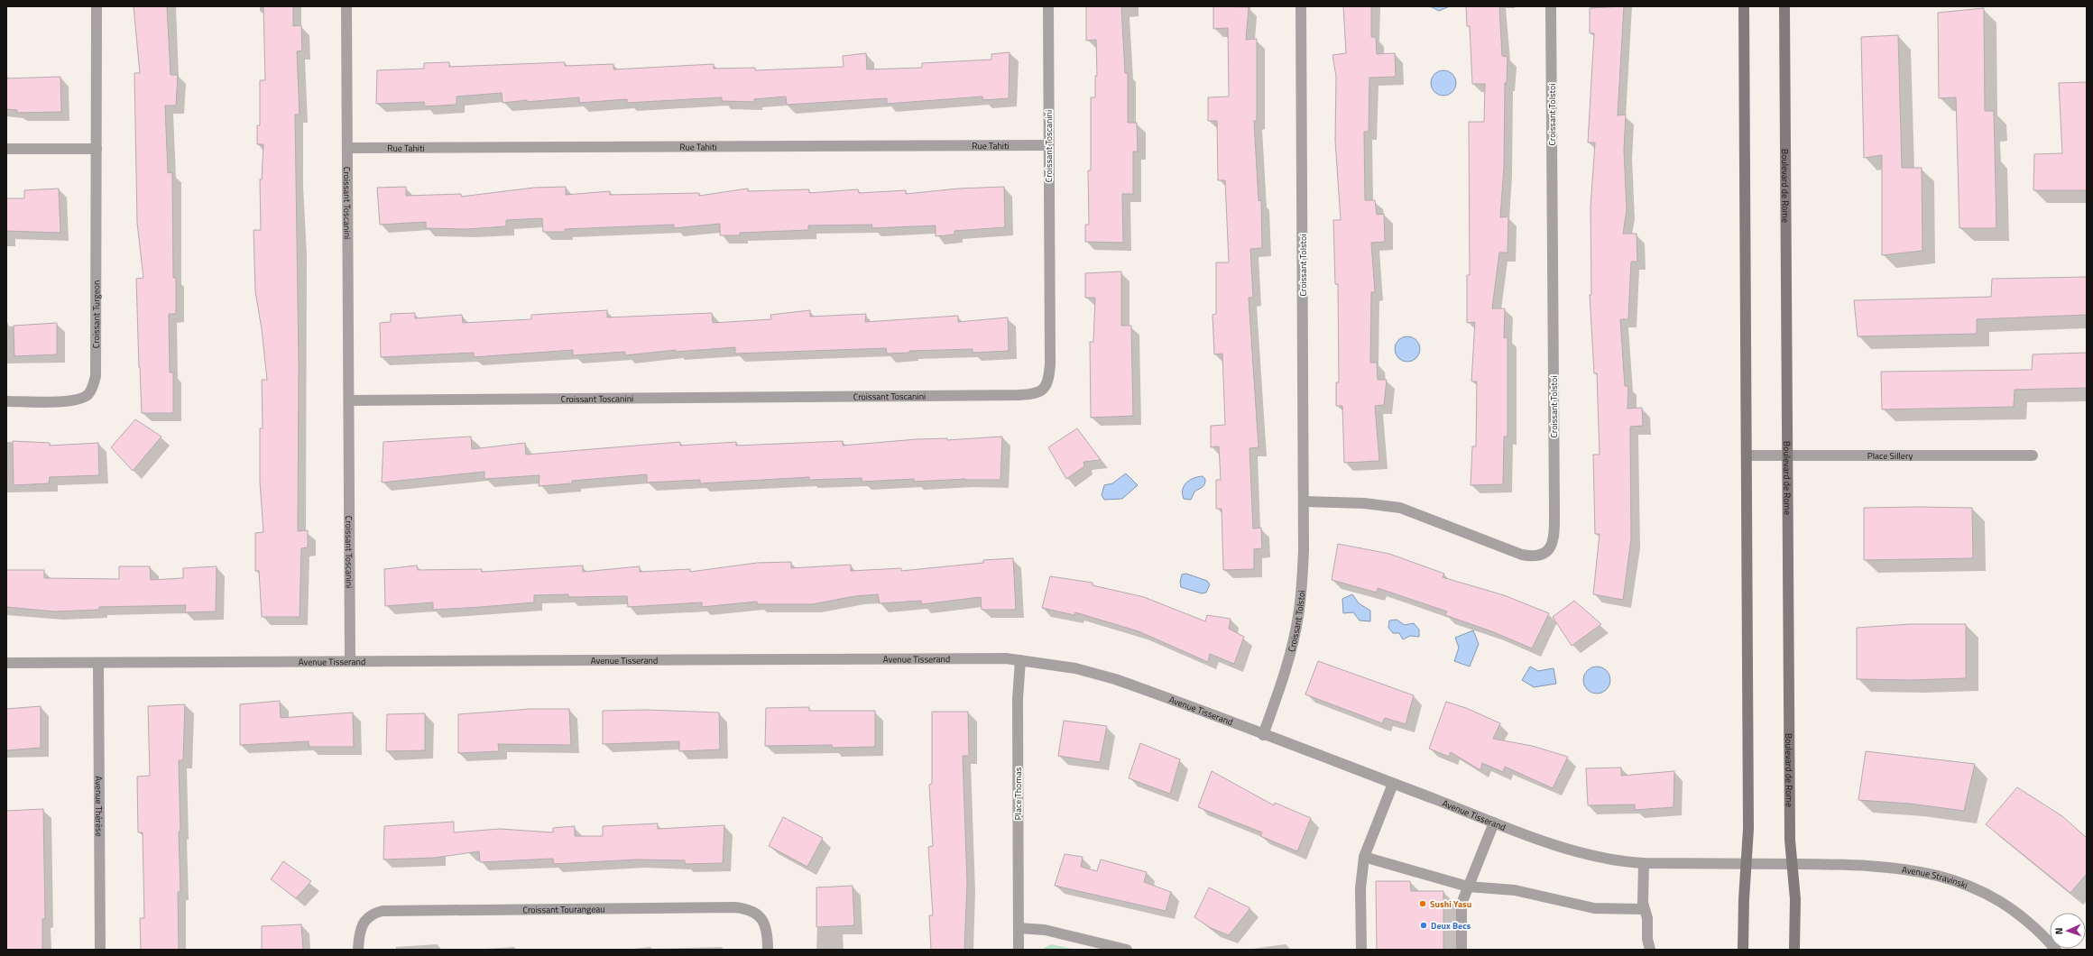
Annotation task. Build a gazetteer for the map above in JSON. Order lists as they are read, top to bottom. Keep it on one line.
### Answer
{"streets":{"main road":["Boulevard de Rome"],"street":["Croissant Tolstoi","Rue Tahiti","Croissant Toscanini","Croissant Turgeon","Place Sillery","Avenue Tisserand","Place Thomas","Avenue Thérèse","Avenue Stravinski","Croissant Tourangeau"]},"crossings":[["Croissant Tolstoi","Avenue Tisserand"],["Rue Tahiti","Croissant Toscanini"],["Croissant Toscanini","Avenue Tisserand"],["Boulevard de Rome","Place Sillery"],["Boulevard de Rome","Avenue Tisserand"],["Boulevard de Rome","Avenue Stravinski"],["Avenue Tisserand","Place Thomas"],["Avenue Tisserand","Avenue Thérèse"],["Avenue Tisserand","Avenue Stravinski"]],"places":["Sushi Yasu","Deux Becs"],"north":"left"}
